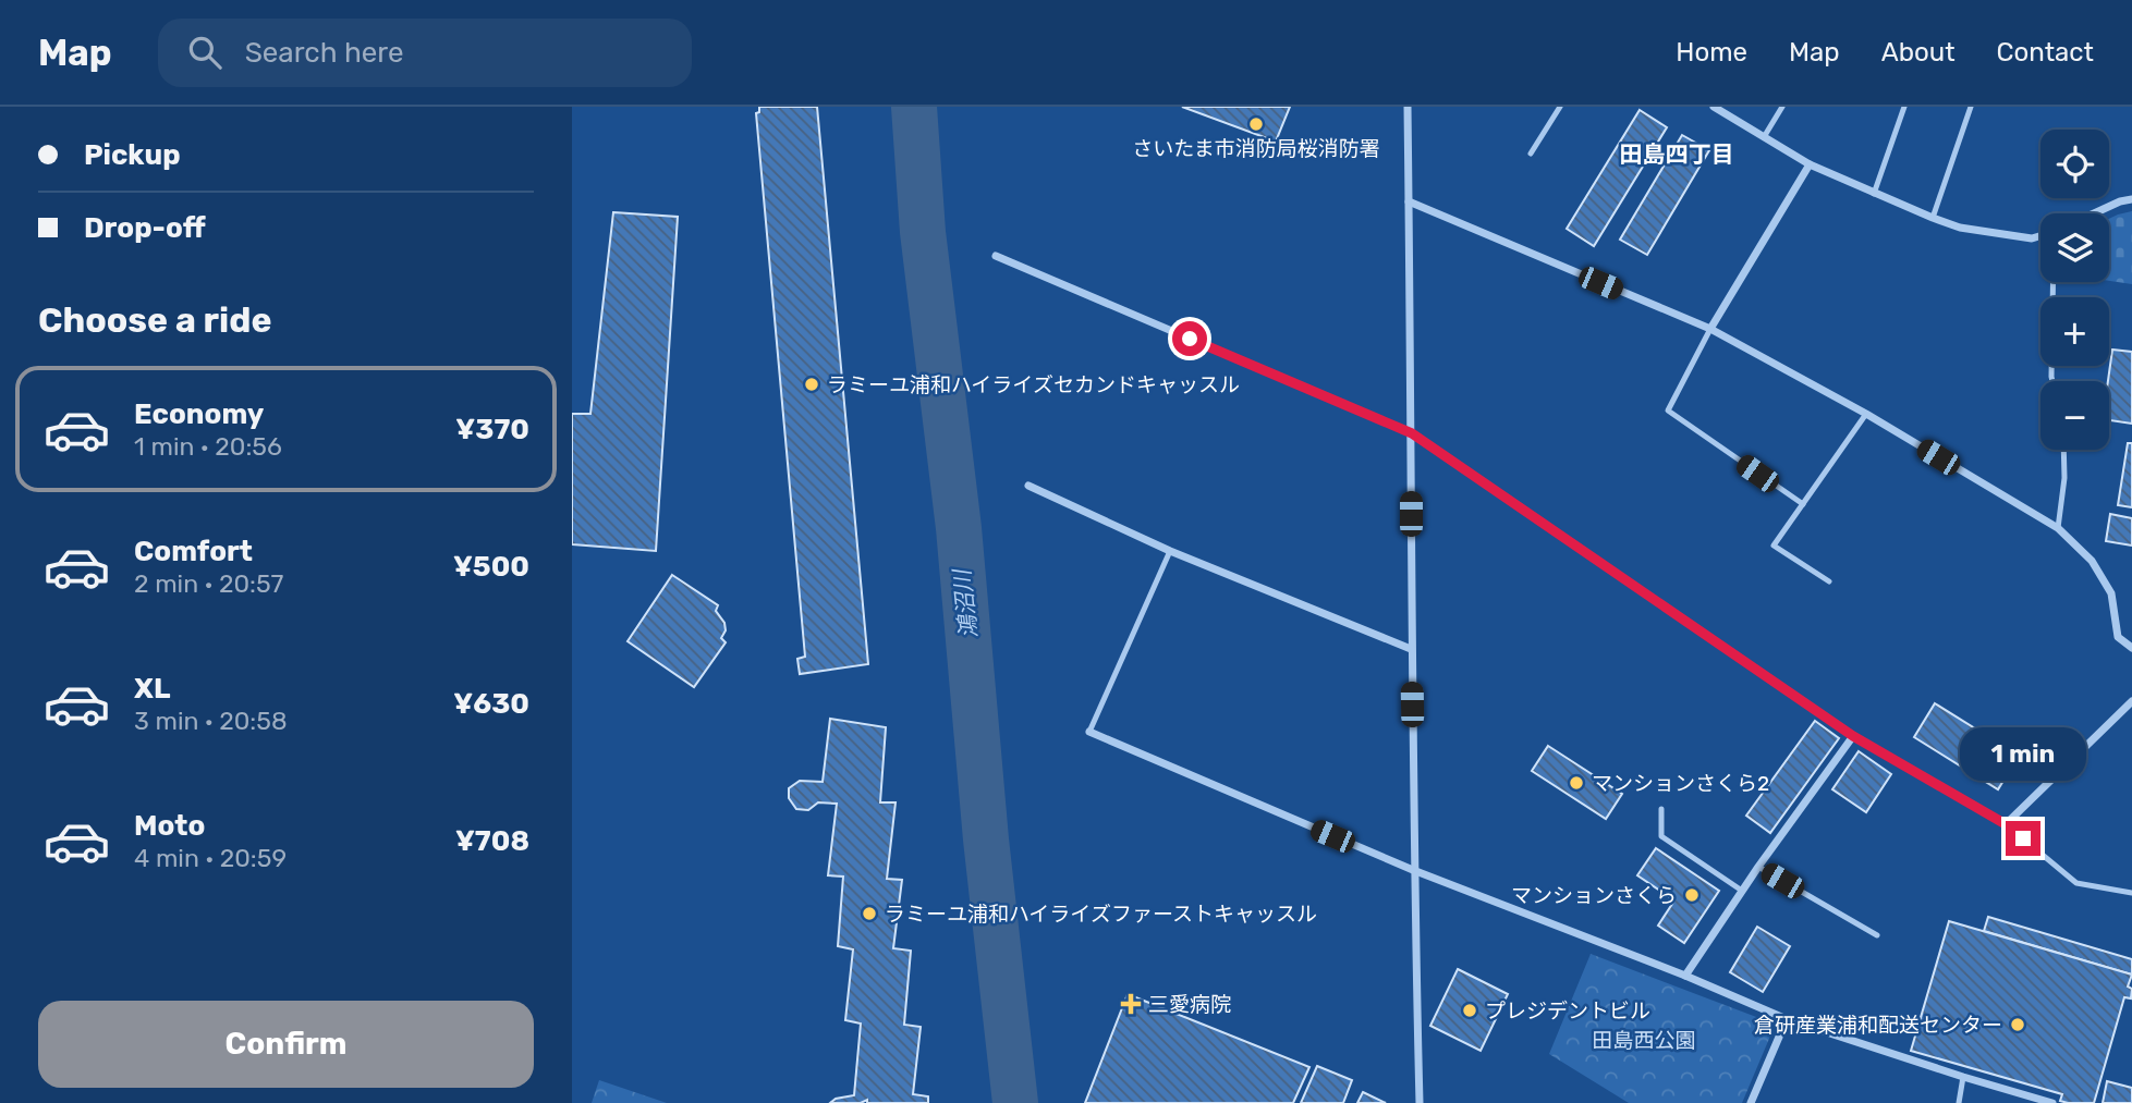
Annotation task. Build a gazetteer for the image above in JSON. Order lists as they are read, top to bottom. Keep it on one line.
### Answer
{"districts":["田島四丁目"],"water":["鴻沼川"],"parks":["田島西公園"],"places":{"other":["さいたま市消防局桜消防署","ラミーユ浦和ハイライズセカンドキャッスル","マンションさくら2","マンションさくら","ラミーユ浦和ハイライズファーストキャッスル","プレジデントビル","倉研産業浦和配送センター"],"health":["三愛病院"]},"page":{"header":"Map","search":"Search here","nav":["Home","Map","About","Contact"],"banner":["Pickup","Drop-off"],"map_buttons":["+","−"],"heading":"Choose a ride","list":[{"name":"Economy","note":"1 min · 20:56","value":"¥370"},{"name":"Comfort","note":"2 min · 20:57","value":"¥500"},{"name":"XL","note":"3 min · 20:58","value":"¥630"},{"name":"Moto","note":"4 min · 20:59","value":"¥708"}],"bubble":"1 min","buttons":"Confirm"}}
